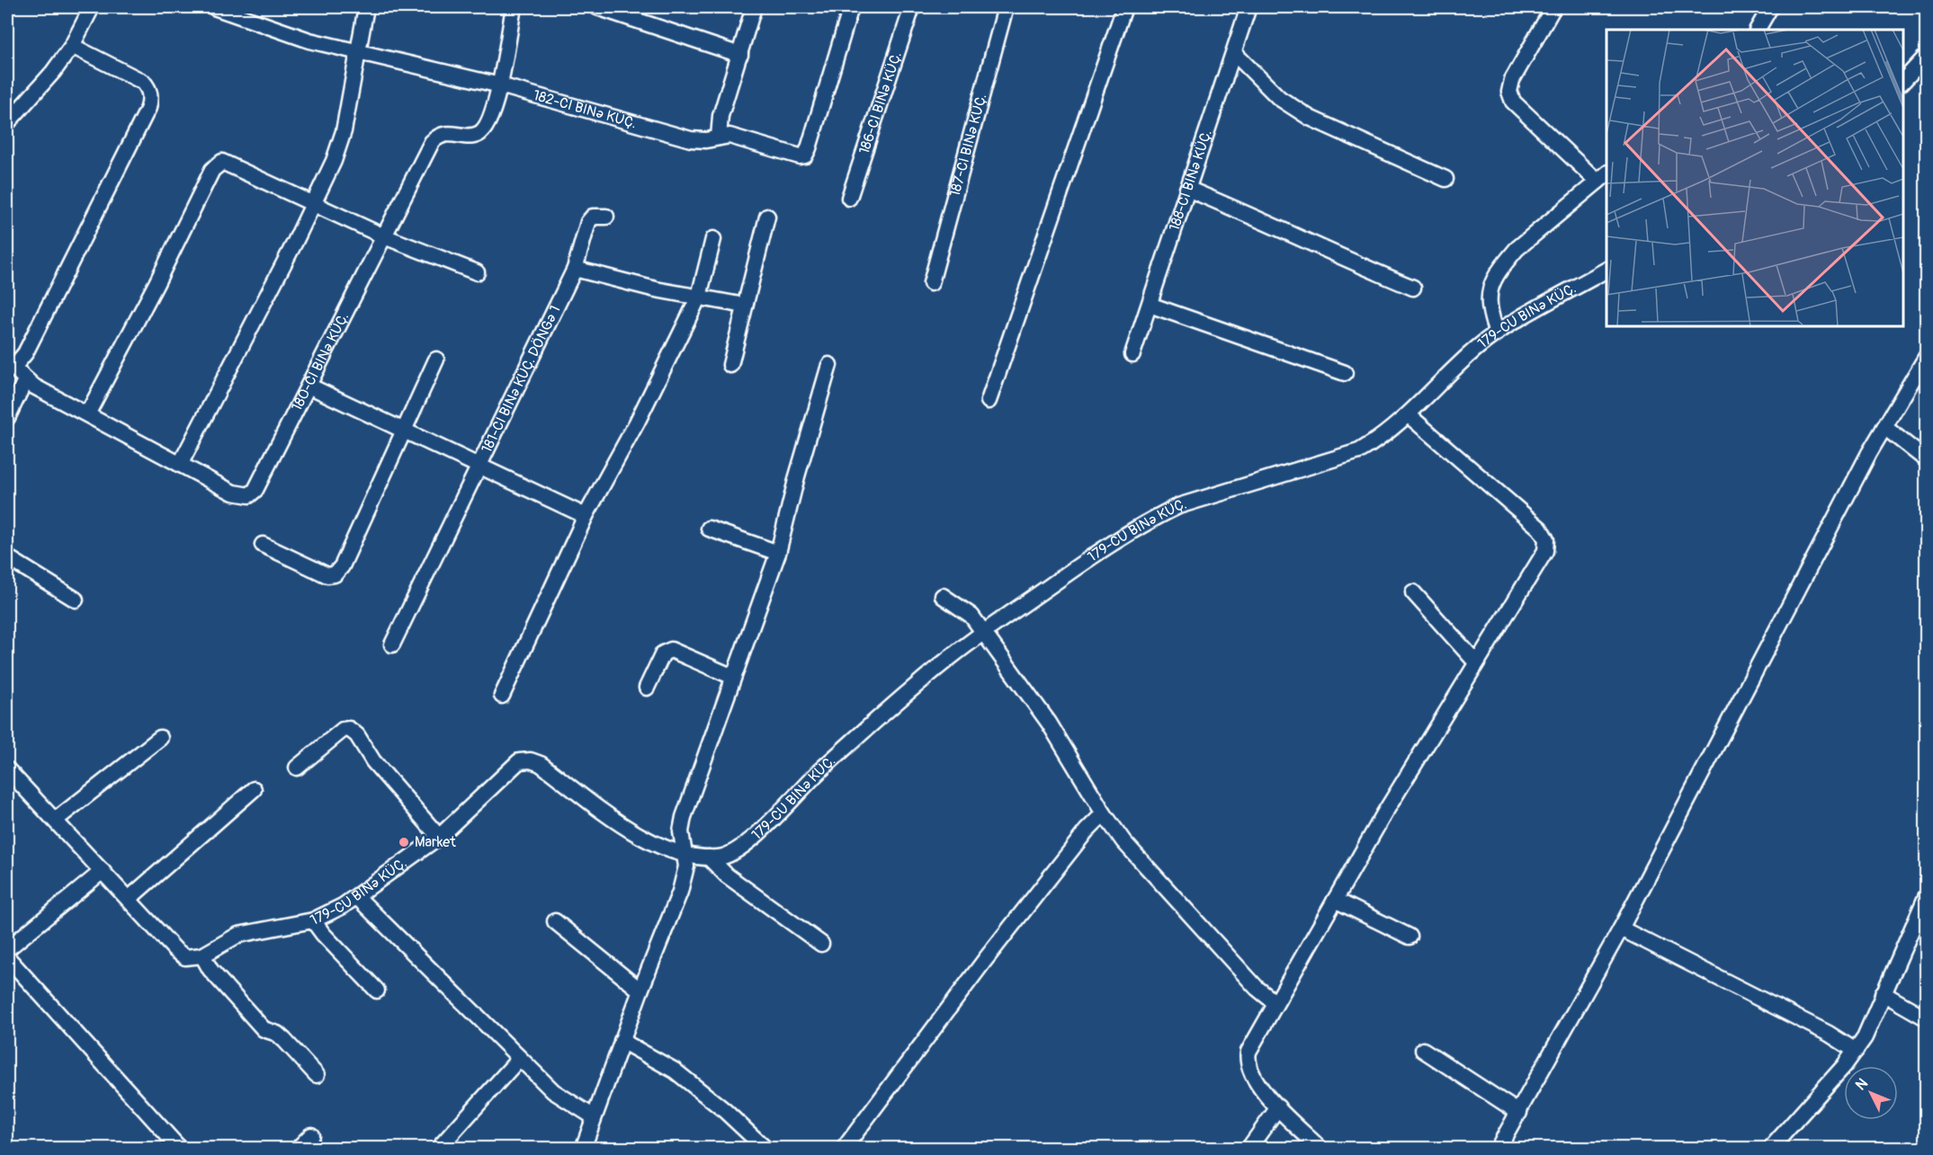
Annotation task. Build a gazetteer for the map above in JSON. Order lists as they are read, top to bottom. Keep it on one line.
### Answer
{"streets":{"street":["182-CI BINƏ KÜÇ.","188-CI BINƏ KÜÇ.","179-CU BINƏ KÜÇ.","181-CI BINƏ KÜÇ. DÖNGƏ 1"]},"places":["Market"],"north":"top left"}
